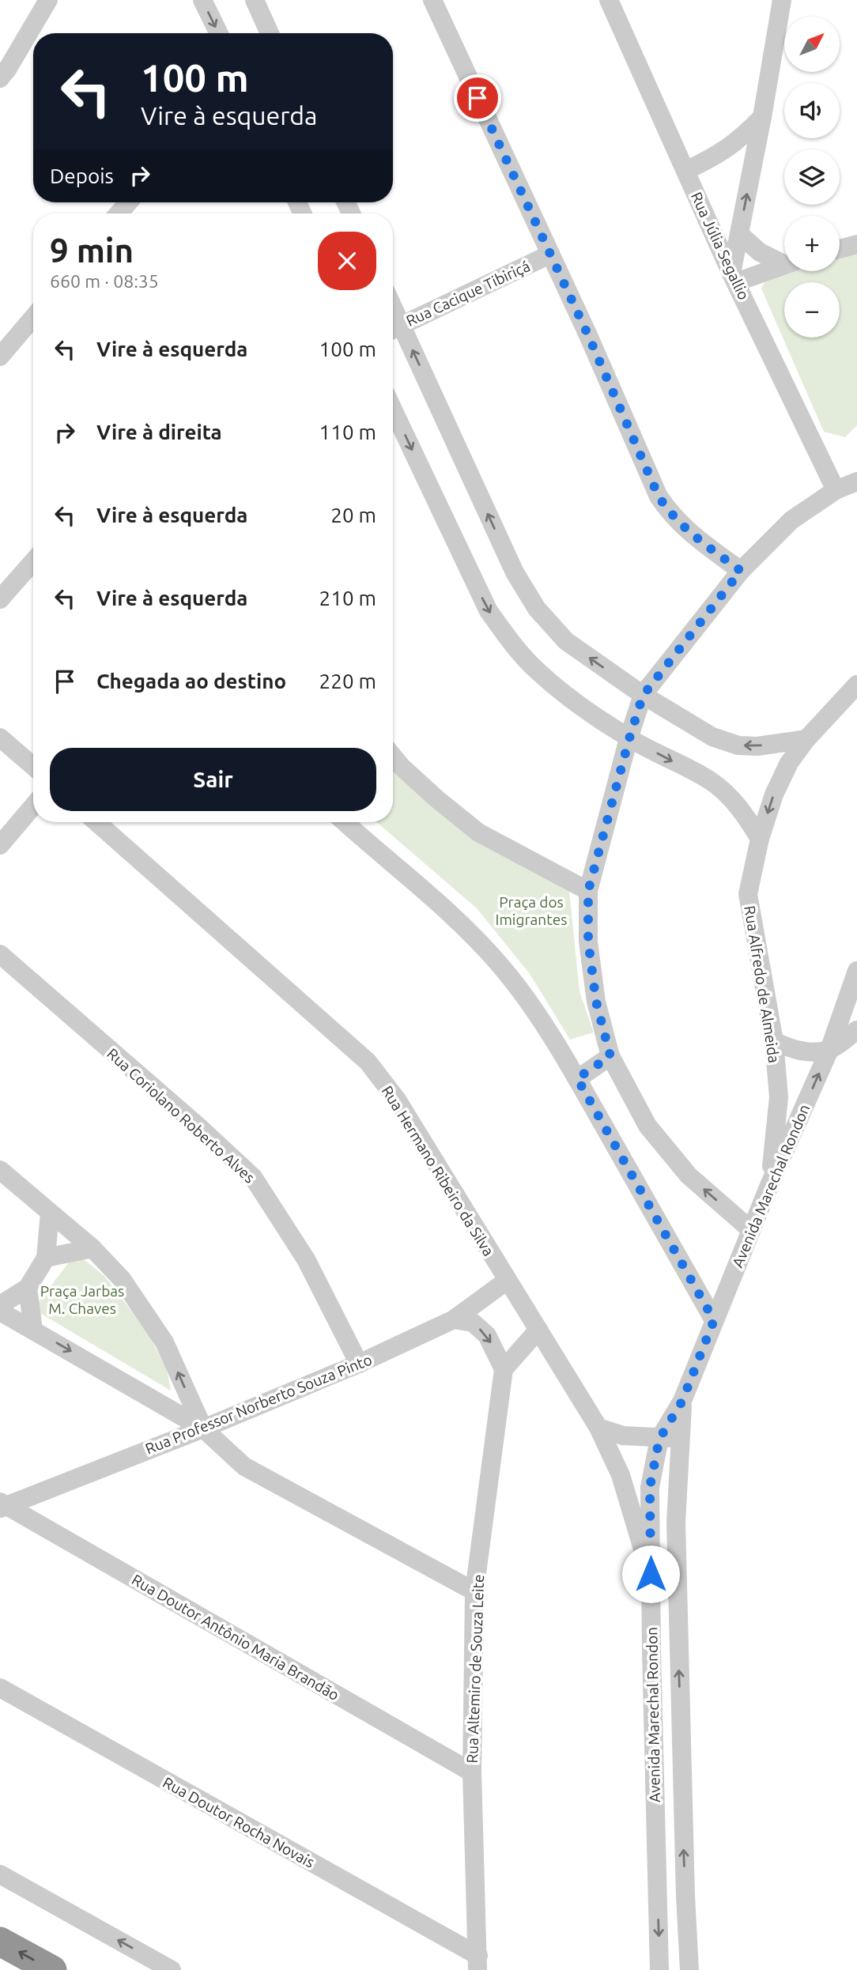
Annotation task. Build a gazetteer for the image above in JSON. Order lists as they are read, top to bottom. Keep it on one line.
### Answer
{"streets":{"street":["Rua Júlia Segallio","Rua Cacique Tibiriçá","Rua Alfredo de Almeida","Rua Coriolano Roberto Alves","Rua Hermano Ribeiro da Silva","Avenida Marechal Rondon","Rua Professor Norberto Souza Pinto","Rua Doutor Antônio Maria Brandão","Rua Altemiro de Souza Leite","Rua Doutor Rocha Novais"]},"crossings":[["Rua Alfredo de Almeida","Avenida Marechal Rondon"],["Rua Coriolano Roberto Alves","Rua Professor Norberto Souza Pinto"],["Rua Hermano Ribeiro da Silva","Avenida Marechal Rondon"],["Rua Hermano Ribeiro da Silva","Rua Professor Norberto Souza Pinto"],["Rua Professor Norberto Souza Pinto","Rua Doutor Antônio Maria Brandão"],["Rua Doutor Antônio Maria Brandão","Rua Altemiro de Souza Leite"],["Rua Altemiro de Souza Leite","Rua Doutor Rocha Novais"]],"parks":["Praça dos Imigrantes","Praça Jarbas M. Chaves"],"north":"top right","page":{"map_buttons":["+","−"],"turn":["100 m","Vire à esquerda"],"then":"Depois","heading":["9 min","660 m · 08:35"],"list":[{"name":"Vire à esquerda","value":"100 m"},{"name":"Vire à direita","value":"110 m"},{"name":"Vire à esquerda","value":"20 m"},{"name":"Vire à esquerda","value":"210 m"},{"name":"Chegada ao destino","value":"220 m"}],"buttons":"Sair"}}
